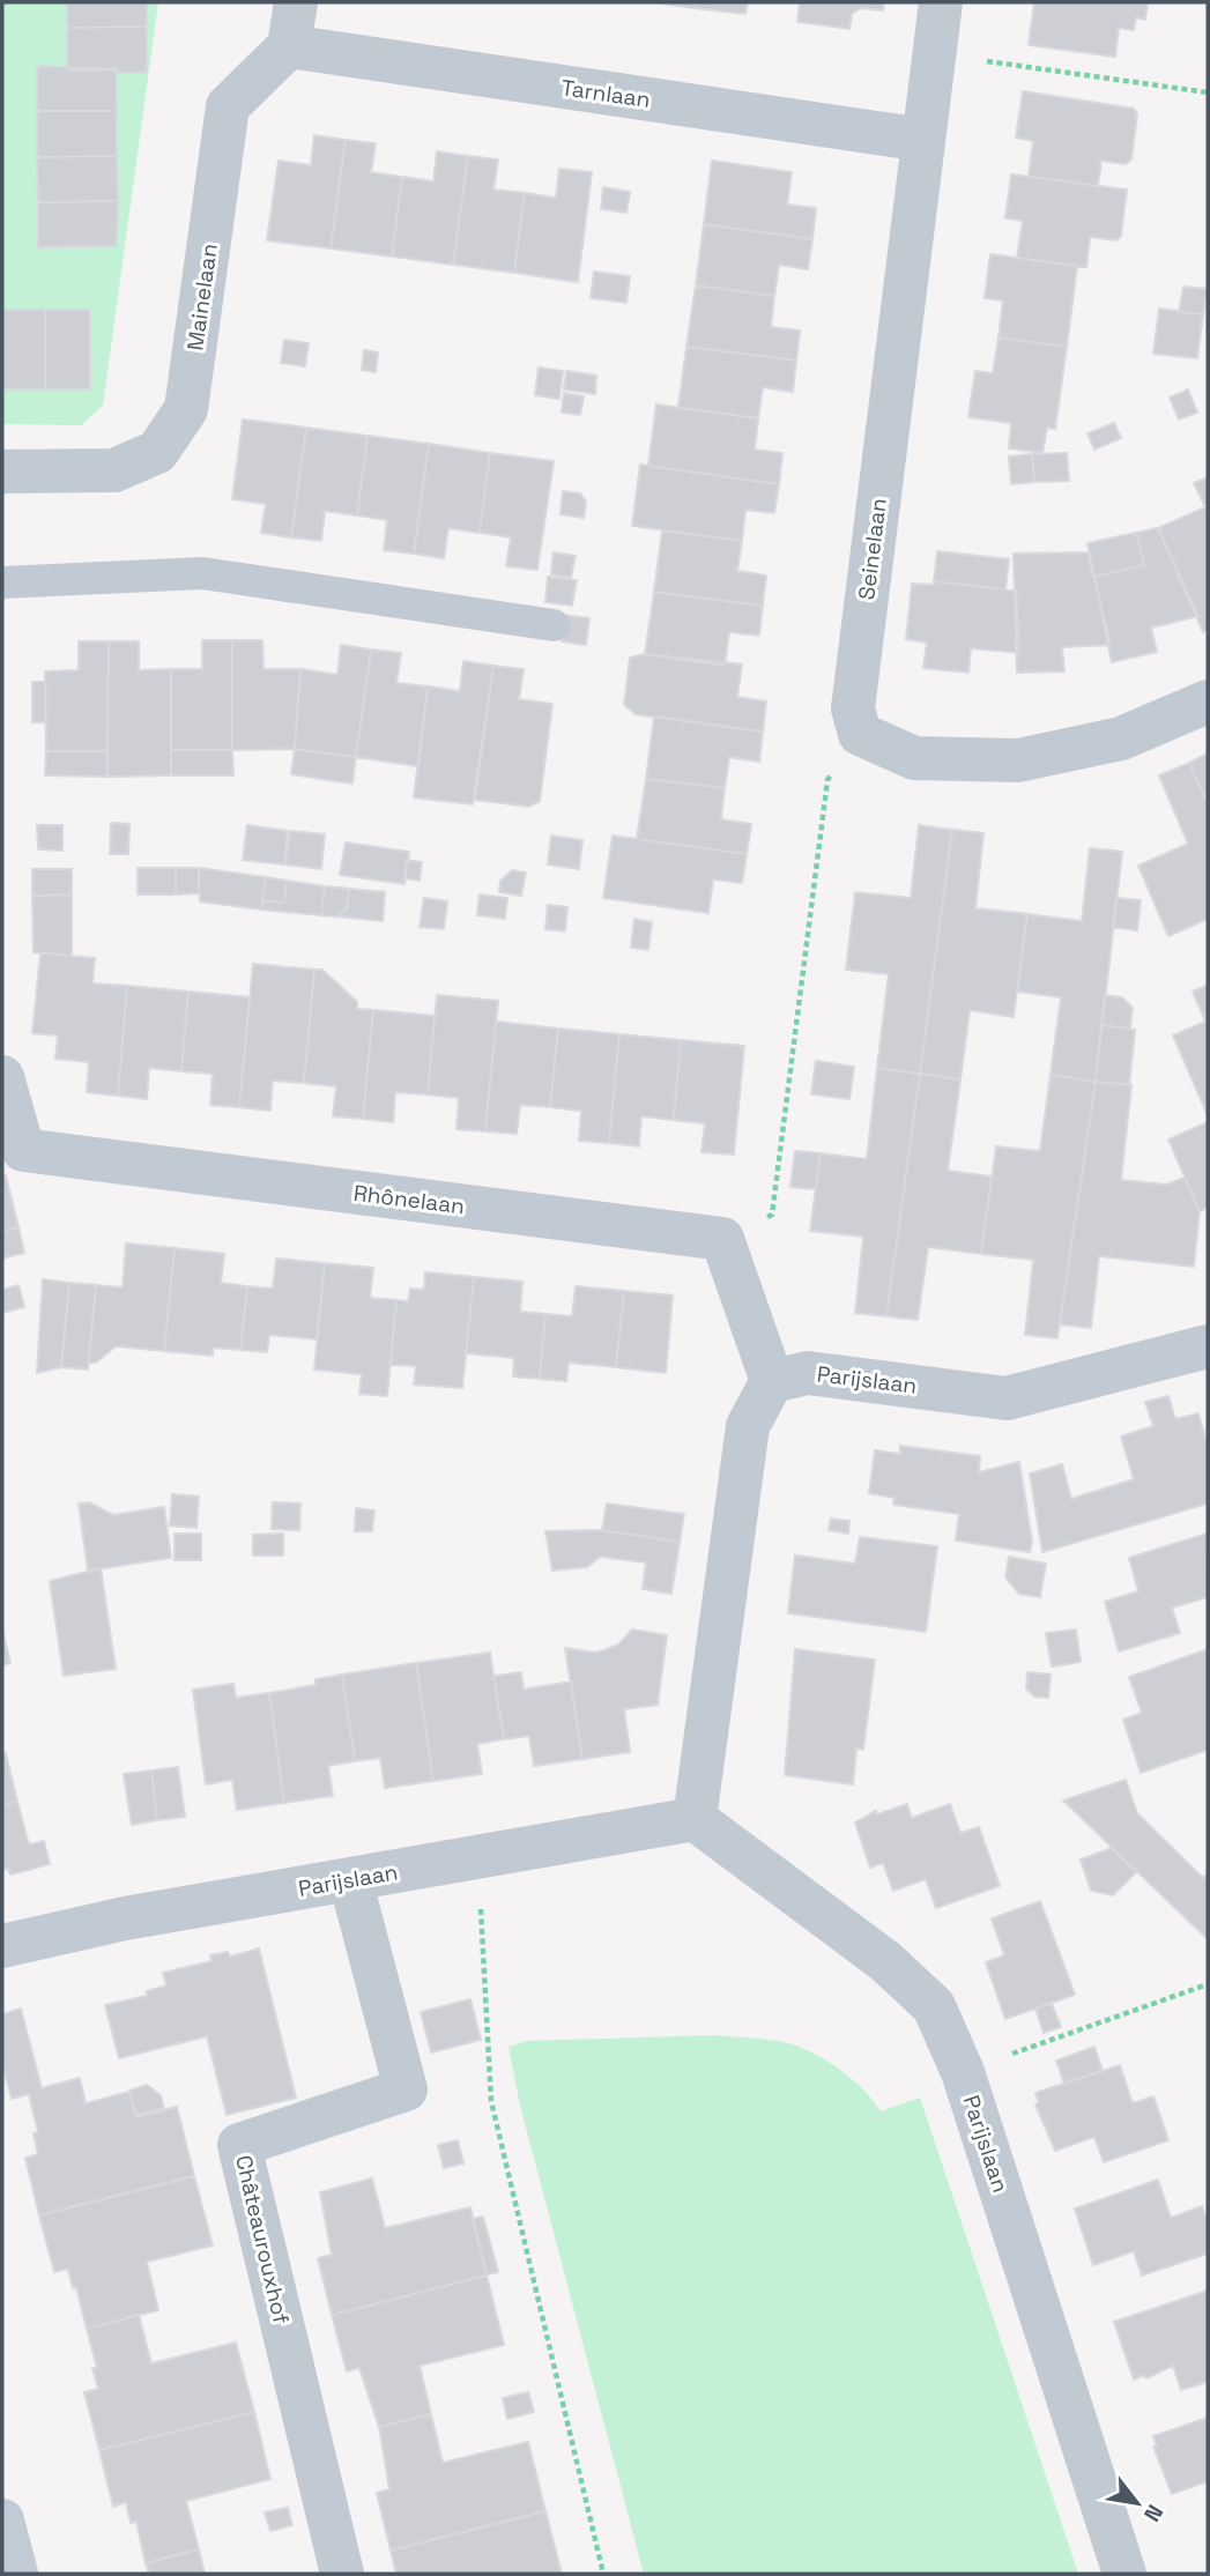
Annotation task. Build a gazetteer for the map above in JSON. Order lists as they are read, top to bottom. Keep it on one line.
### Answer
{"streets":{"street":["Tarnlaan","Mainelaan","Seinelaan","Rhônelaan","Parijslaan","Châteaurouxhof"]},"crossings":[["Tarnlaan","Mainelaan"],["Tarnlaan","Seinelaan"],["Parijslaan","Châteaurouxhof"]],"north":"bottom right"}
